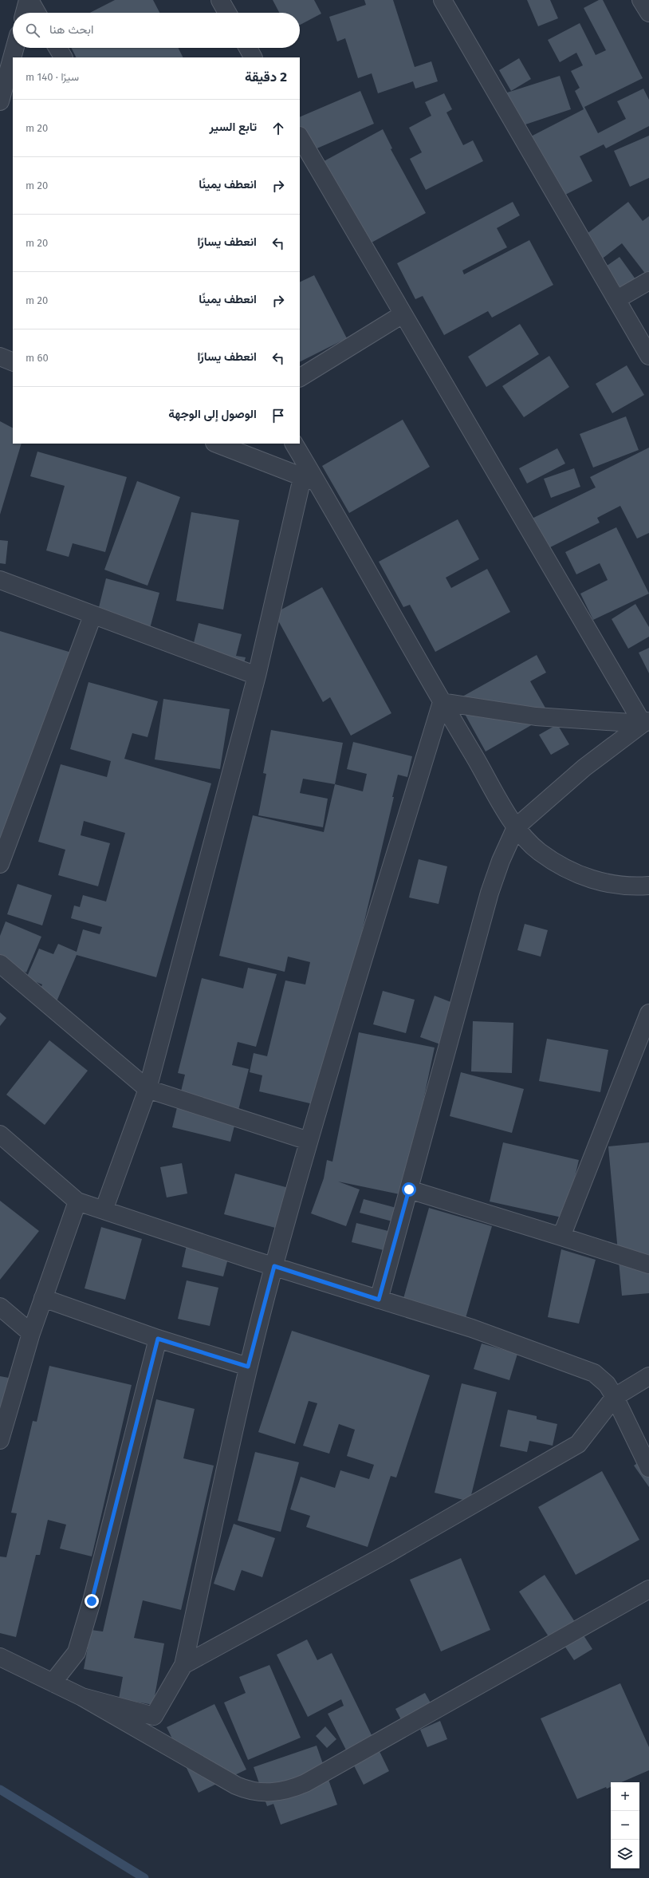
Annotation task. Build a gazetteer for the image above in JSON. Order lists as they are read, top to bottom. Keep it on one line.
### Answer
{"page":{"search":"ابحث هنا","heading":["2 دقيقة","سيرًا · 140 m"],"list":[["تابع السير","20 m"],["انعطف يمينًا","20 m"],["انعطف يسارًا","20 m"],["انعطف يمينًا","20 m"],["انعطف يسارًا","60 m"],"الوصول إلى الوجهة"],"map_buttons":["+","−"]}}
